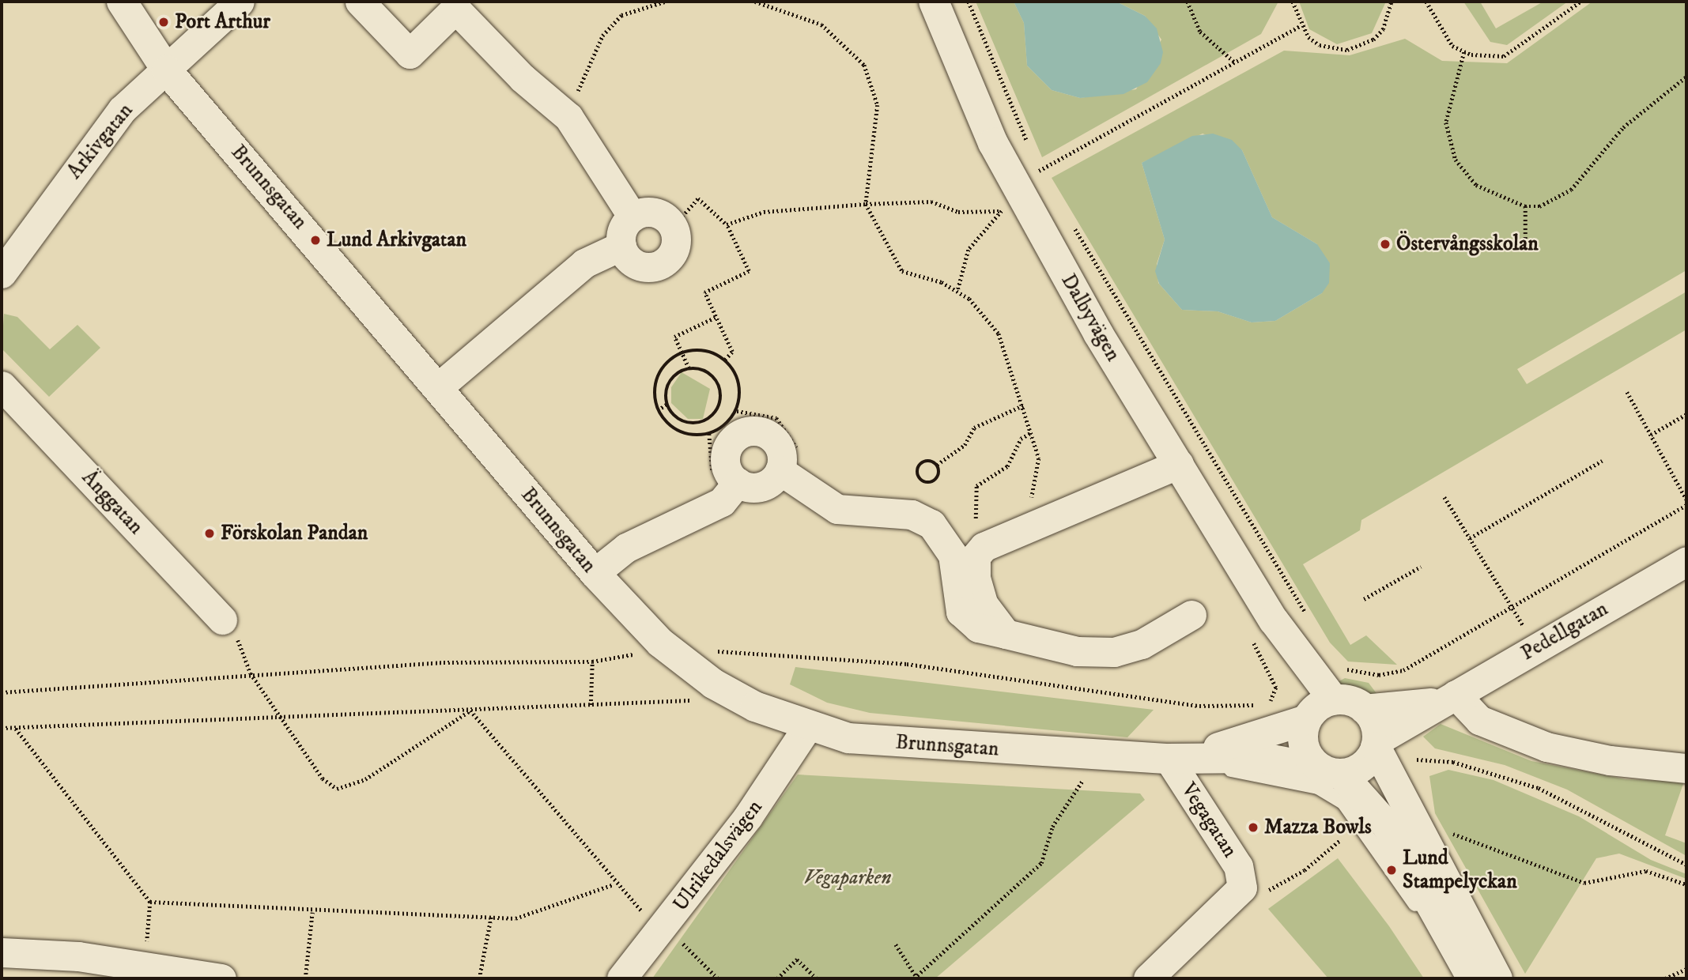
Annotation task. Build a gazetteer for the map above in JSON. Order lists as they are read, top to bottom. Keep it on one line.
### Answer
{"streets":{"street":["Arkivgatan","Brunnsgatan","Dalbyvägen","Änggatan","Pedellgatan","Vegagatan","Ulrikedalsvägen"]},"crossings":[["Arkivgatan","Brunnsgatan"],["Brunnsgatan","Dalbyvägen"],["Brunnsgatan","Pedellgatan"],["Brunnsgatan","Vegagatan"],["Brunnsgatan","Ulrikedalsvägen"],["Dalbyvägen","Pedellgatan"]],"parks":["Vegaparken"],"places":["Port Arthur","Lund Arkivgatan","Östervångsskolan","Förskolan Pandan","Mazza Bowls","Lund Stampelyckan"]}
